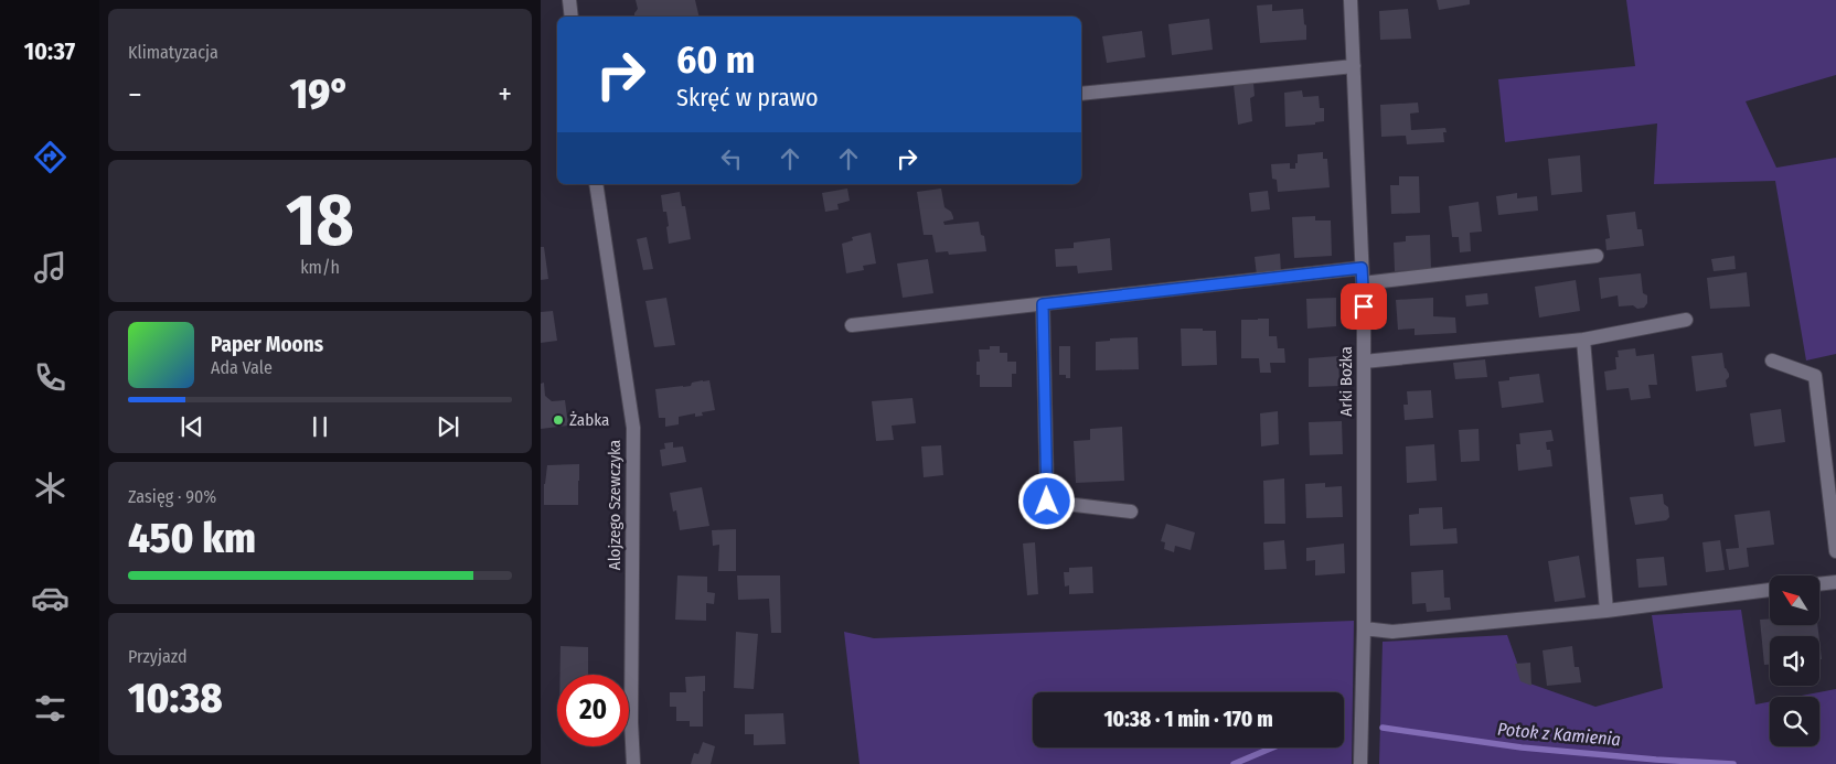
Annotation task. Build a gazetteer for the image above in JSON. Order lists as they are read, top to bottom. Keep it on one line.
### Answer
{"streets":{"street":["Arki Bożka","Alojzego Szewczyka"]},"water":["Potok z Kamienia"],"places":["Żabka"],"north":"top left","page":{"tabs":"10:37","tile":["Klimatyzacja",["18","km/h"],["Zasięg · 90%","450 km"],["Przyjazd","10:38"]],"turn":["60 m","Skręć w prawo"],"heat":["−","19°","+"],"song":["Paper Moons","Ada Vale"],"limit":"20","trip":"10:38 · 1 min · 170 m"}}
